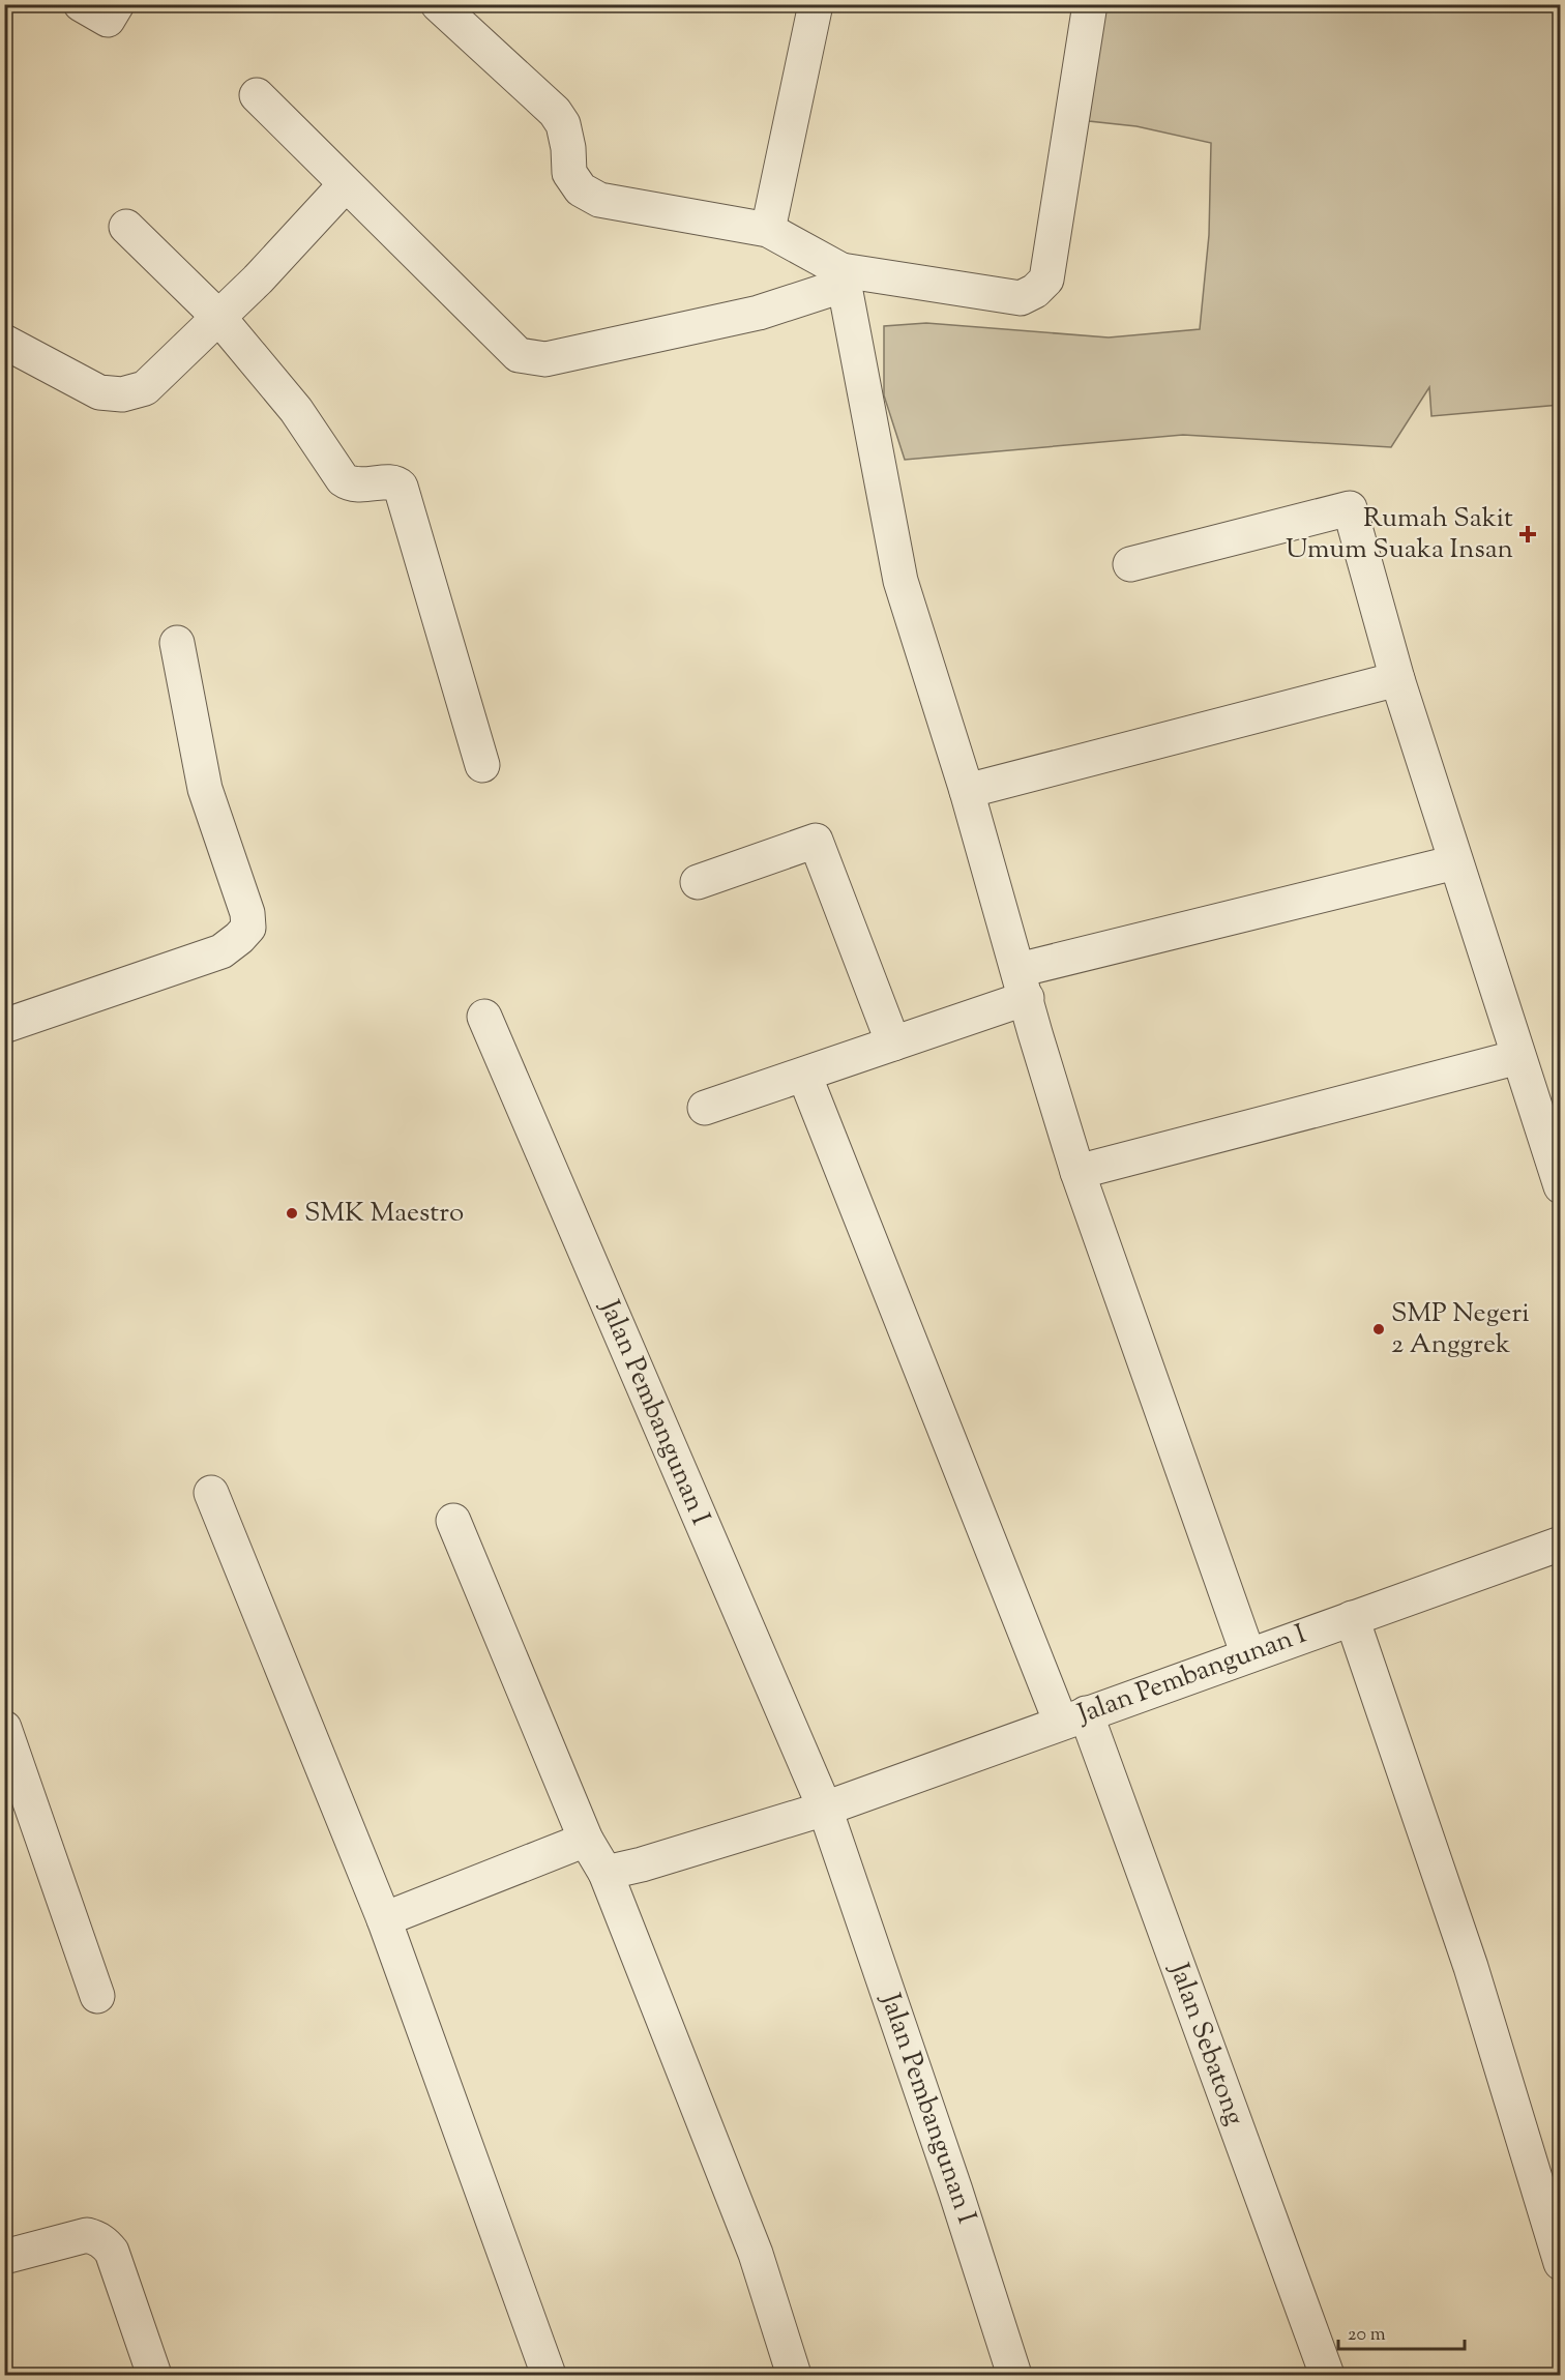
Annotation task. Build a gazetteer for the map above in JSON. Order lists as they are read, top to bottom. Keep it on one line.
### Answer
{"streets":{"street":["Jalan Pembangunan I","Jalan Sebatong"]},"crossings":[["Jalan Pembangunan I","Jalan Sebatong"]],"places":{"health":["Rumah Sakit Umum Suaka Insan"],"other":["SMK Maestro","SMP Negeri 2 Anggrek"]},"scale_bar":"20 m"}
